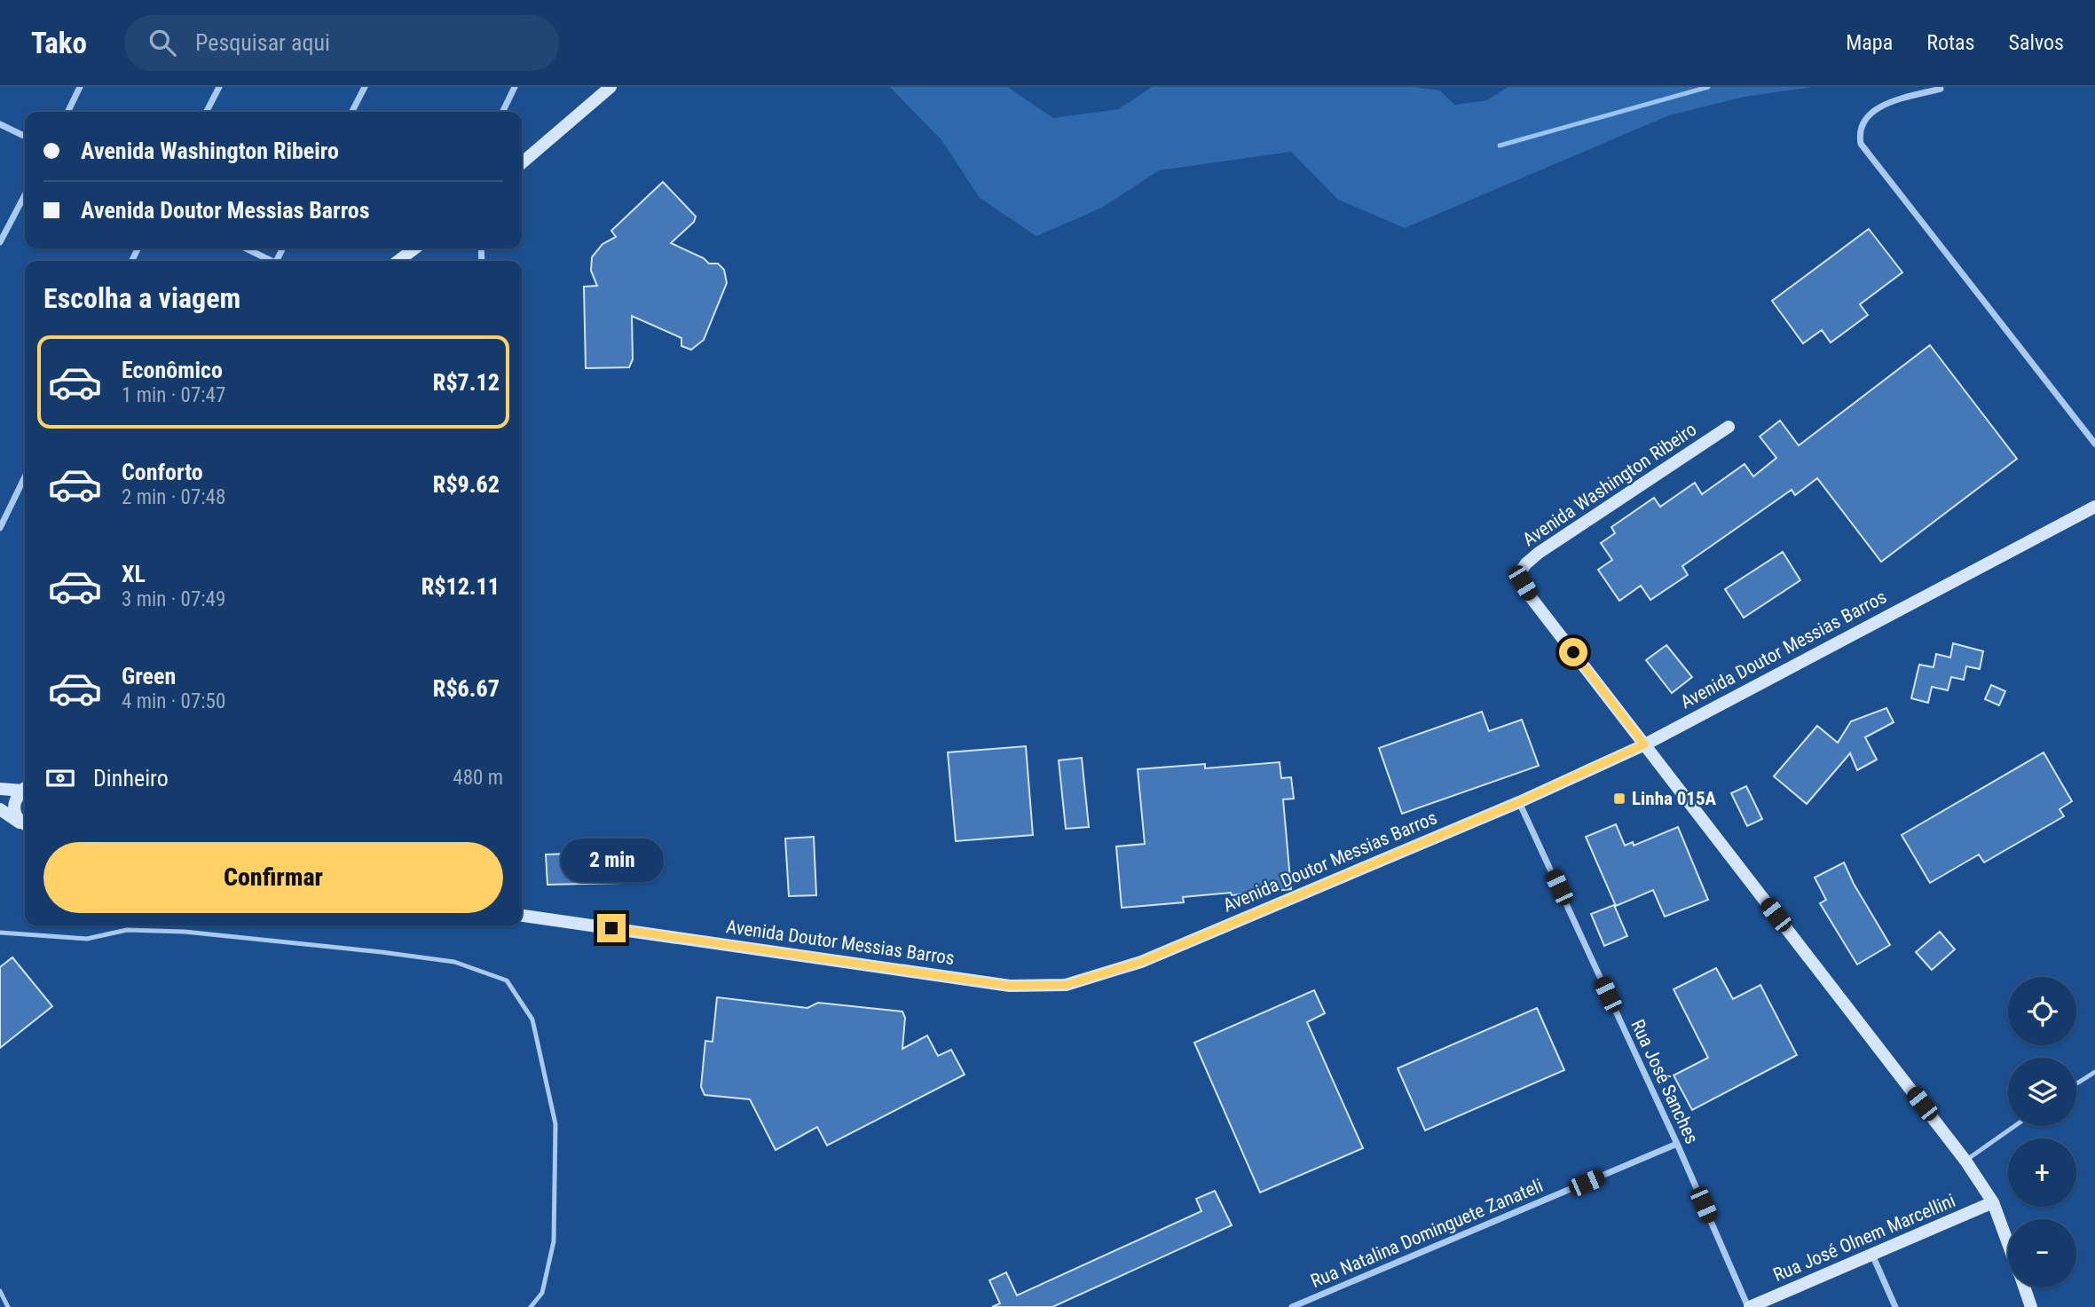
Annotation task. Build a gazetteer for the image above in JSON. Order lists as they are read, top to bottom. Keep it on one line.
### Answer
{"streets":{"street":["Avenida Washington Ribeiro","Avenida Doutor Messias Barros","Rua José Sanches","Rua Natalina Dominguete Zanateli","Rua José Olnem Marcellini"]},"crossings":[["Avenida Washington Ribeiro","Avenida Doutor Messias Barros"],["Avenida Washington Ribeiro","Rua José Olnem Marcellini"],["Avenida Doutor Messias Barros","Rua José Sanches"],["Rua José Sanches","Rua Natalina Dominguete Zanateli"],["Rua José Sanches","Rua José Olnem Marcellini"]],"places":{"transit":["Linha 015A"]},"page":{"header":"Tako","search":"Pesquisar aqui","nav":["Mapa","Rotas","Salvos"],"banner":["Avenida Washington Ribeiro","Avenida Doutor Messias Barros"],"heading":"Escolha a viagem","list":[{"name":"Econômico","note":"1 min · 07:47","value":"R$7.12"},{"name":"Conforto","note":"2 min · 07:48","value":"R$9.62"},{"name":"XL","note":"3 min · 07:49","value":"R$12.11"},{"name":"Green","note":"4 min · 07:50","value":"R$6.67"}],"pay":["Dinheiro","480 m"],"buttons":"Confirmar","bubble":"2 min","map_buttons":["+","−"]}}
